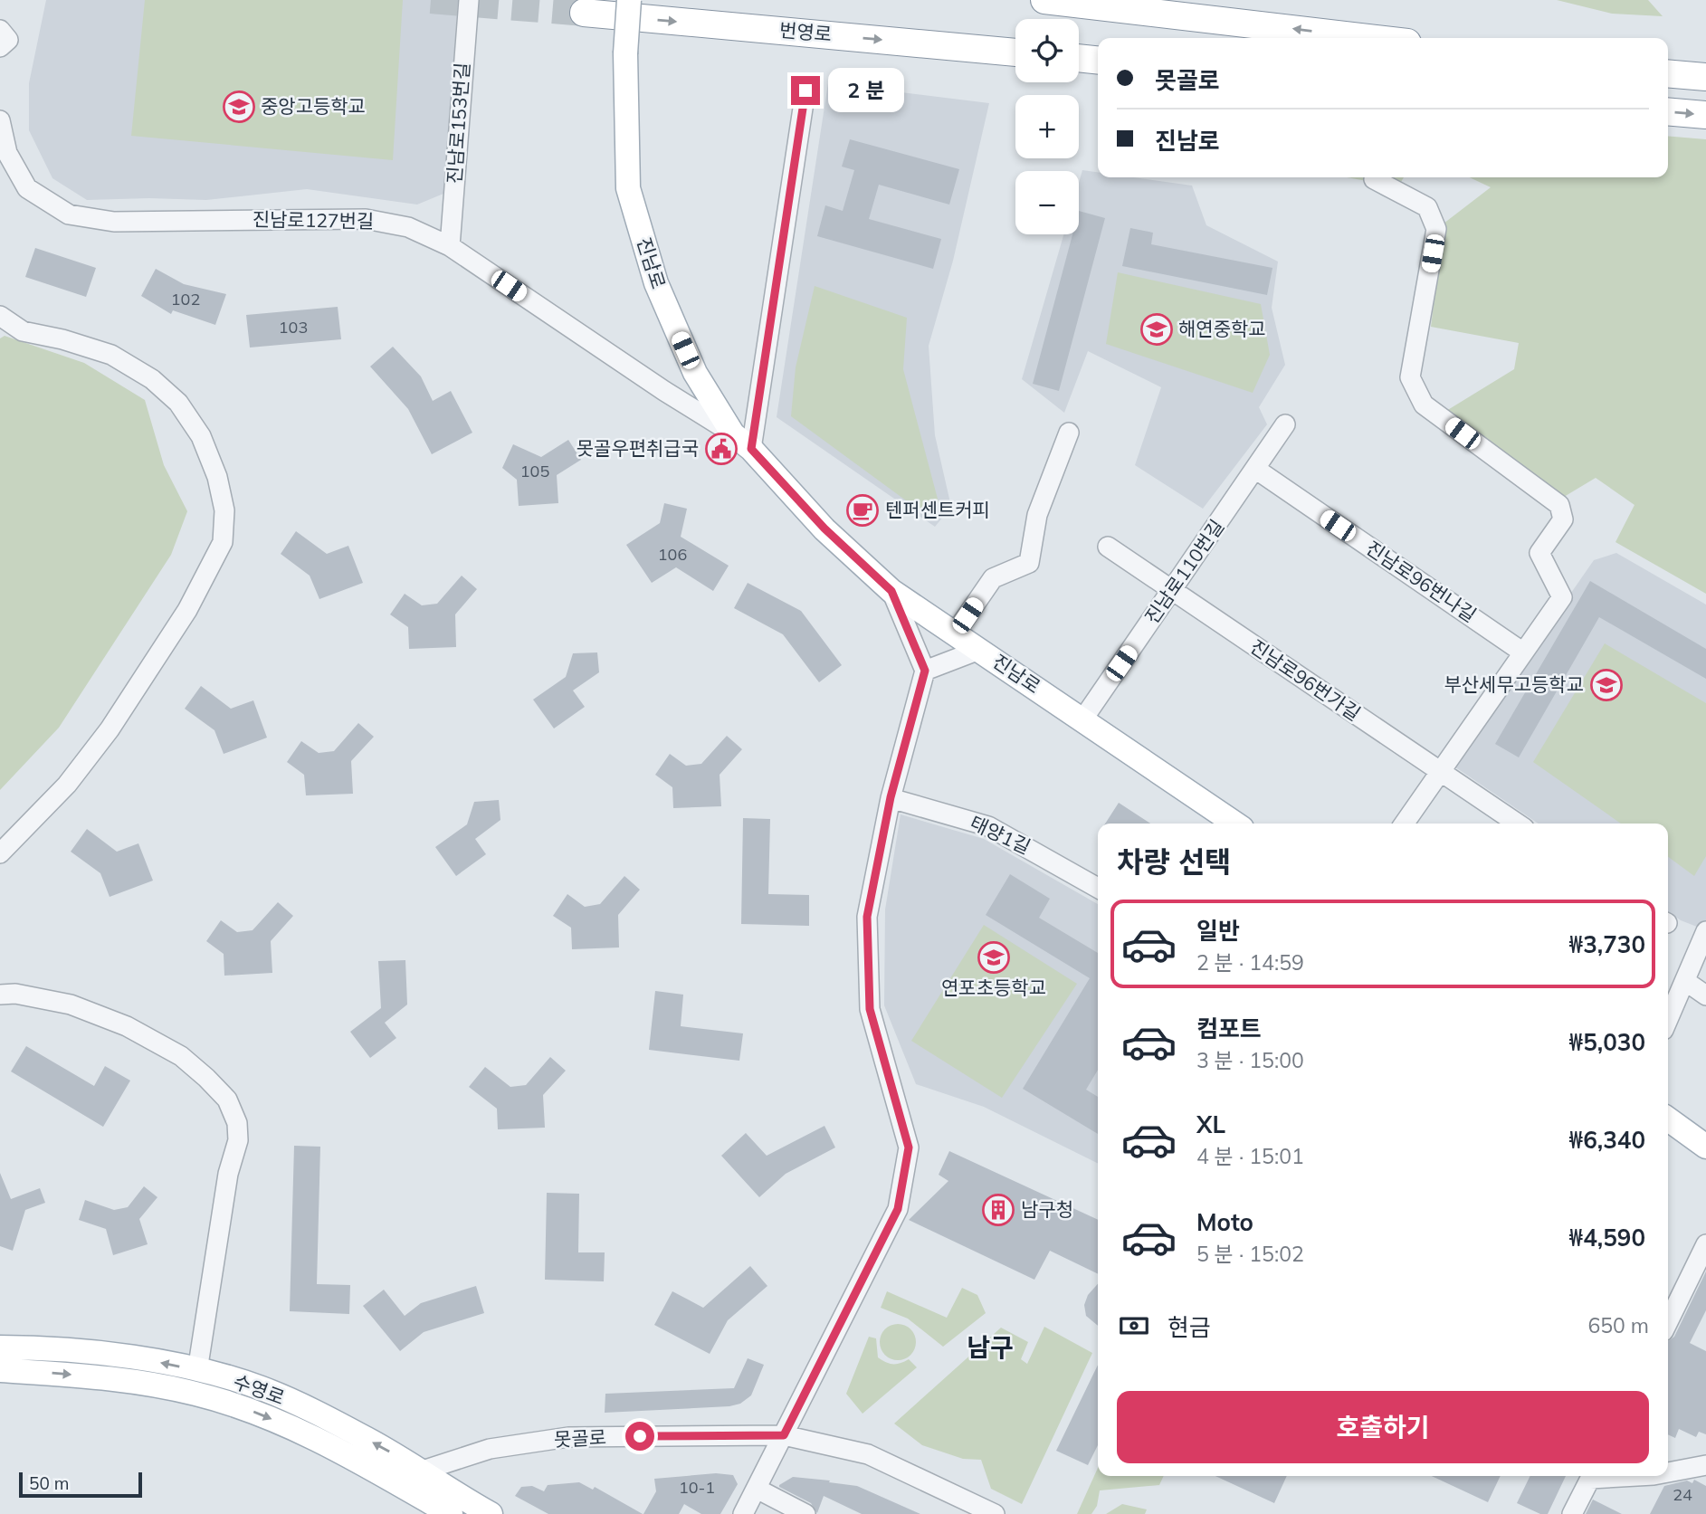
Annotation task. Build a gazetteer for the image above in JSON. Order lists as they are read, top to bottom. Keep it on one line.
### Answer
{"streets":{"highway":["번영로"],"main road":["진남로","수영로"],"street":["진남로153번길","진남로127번길","진남로110번길","진남로96번나길","진남로96번가길","태양1길","못골로"]},"crossings":[["진남로153번길","진남로127번길"],["진남로127번길","진남로"],["진남로","진남로110번길"],["진남로110번길","진남로96번나길"],["진남로110번길","진남로96번가길"],["수영로","못골로"]],"one_way":["번영로"],"districts":["남구"],"places":{"school or university":["중앙고등학교","해연중학교","부산세무고등학교","연포초등학교"],"public building":["못골우편취급국"],"cafe":["텐퍼센트커피"],"building":["남구청"]},"house_numbers":["102","103","105","106","10-1","24"],"scale_bar":"50 m","page":{"map_buttons":["+","−"],"banner":["못골로","진남로"],"bubble":"2 분","heading":"차량 선택","list":[{"name":"일반","note":"2 분 · 14:59","value":"₩3,730"},{"name":"컴포트","note":"3 분 · 15:00","value":"₩5,030"},{"name":"XL","note":"4 분 · 15:01","value":"₩6,340"},{"name":"Moto","note":"5 분 · 15:02","value":"₩4,590"}],"pay":["현금","650 m"],"buttons":"호출하기","scale":"50 m"}}
